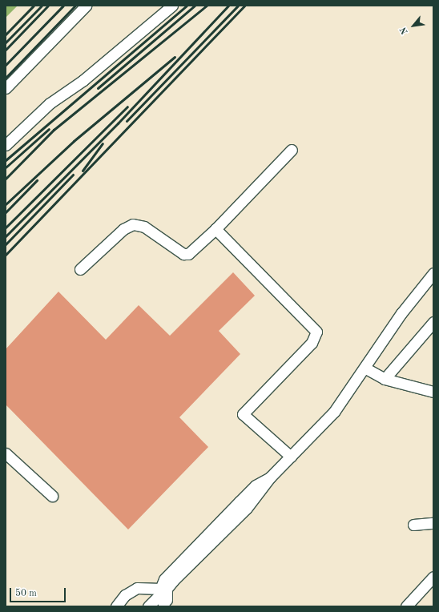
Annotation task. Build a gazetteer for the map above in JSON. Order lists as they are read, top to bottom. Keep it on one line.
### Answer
{"scale_bar":"50 m","north":"bottom left"}
